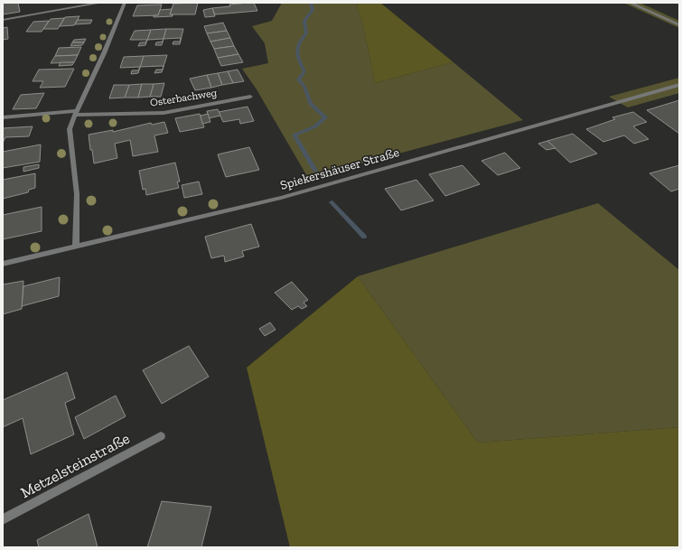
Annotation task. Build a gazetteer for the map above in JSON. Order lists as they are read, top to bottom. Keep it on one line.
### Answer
{"streets":{"street":["Osterbachweg","Spiekershäuser Straße","Metzelsteinstraße"]}}
